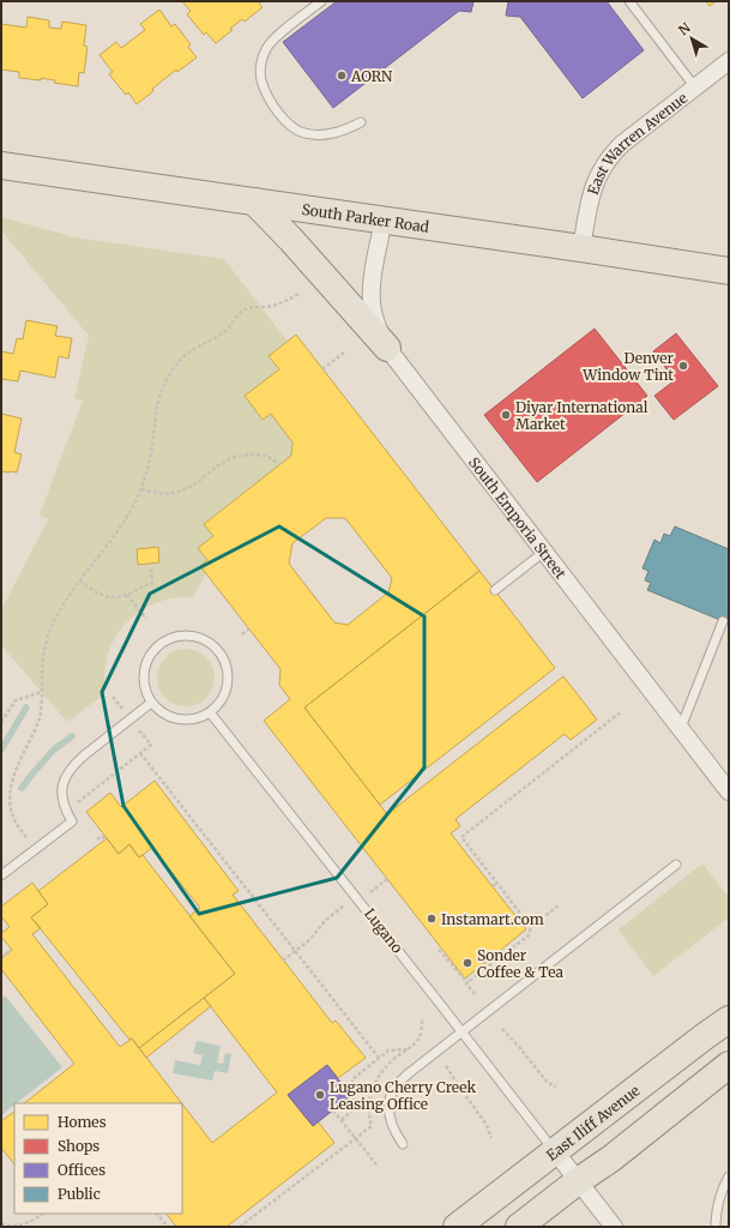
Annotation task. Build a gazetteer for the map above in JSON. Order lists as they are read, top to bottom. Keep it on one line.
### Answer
{"streets":{"main road":["South Parker Road","East Iliff Avenue"],"street":["East Warren Avenue","South Emporia Street"],"lane":["Lugano"]},"crossings":[["East Warren Avenue","South Parker Road"],["South Parker Road","South Emporia Street"],["Lugano","East Iliff Avenue"]],"places":["AORN","Denver Window Tint","Diyar International Market","Instamart.com","Sonder Coffee & Tea","Lugano Cherry Creek Leasing Office"],"legend":["Homes","Shops","Offices","Public"],"north":"top left"}
